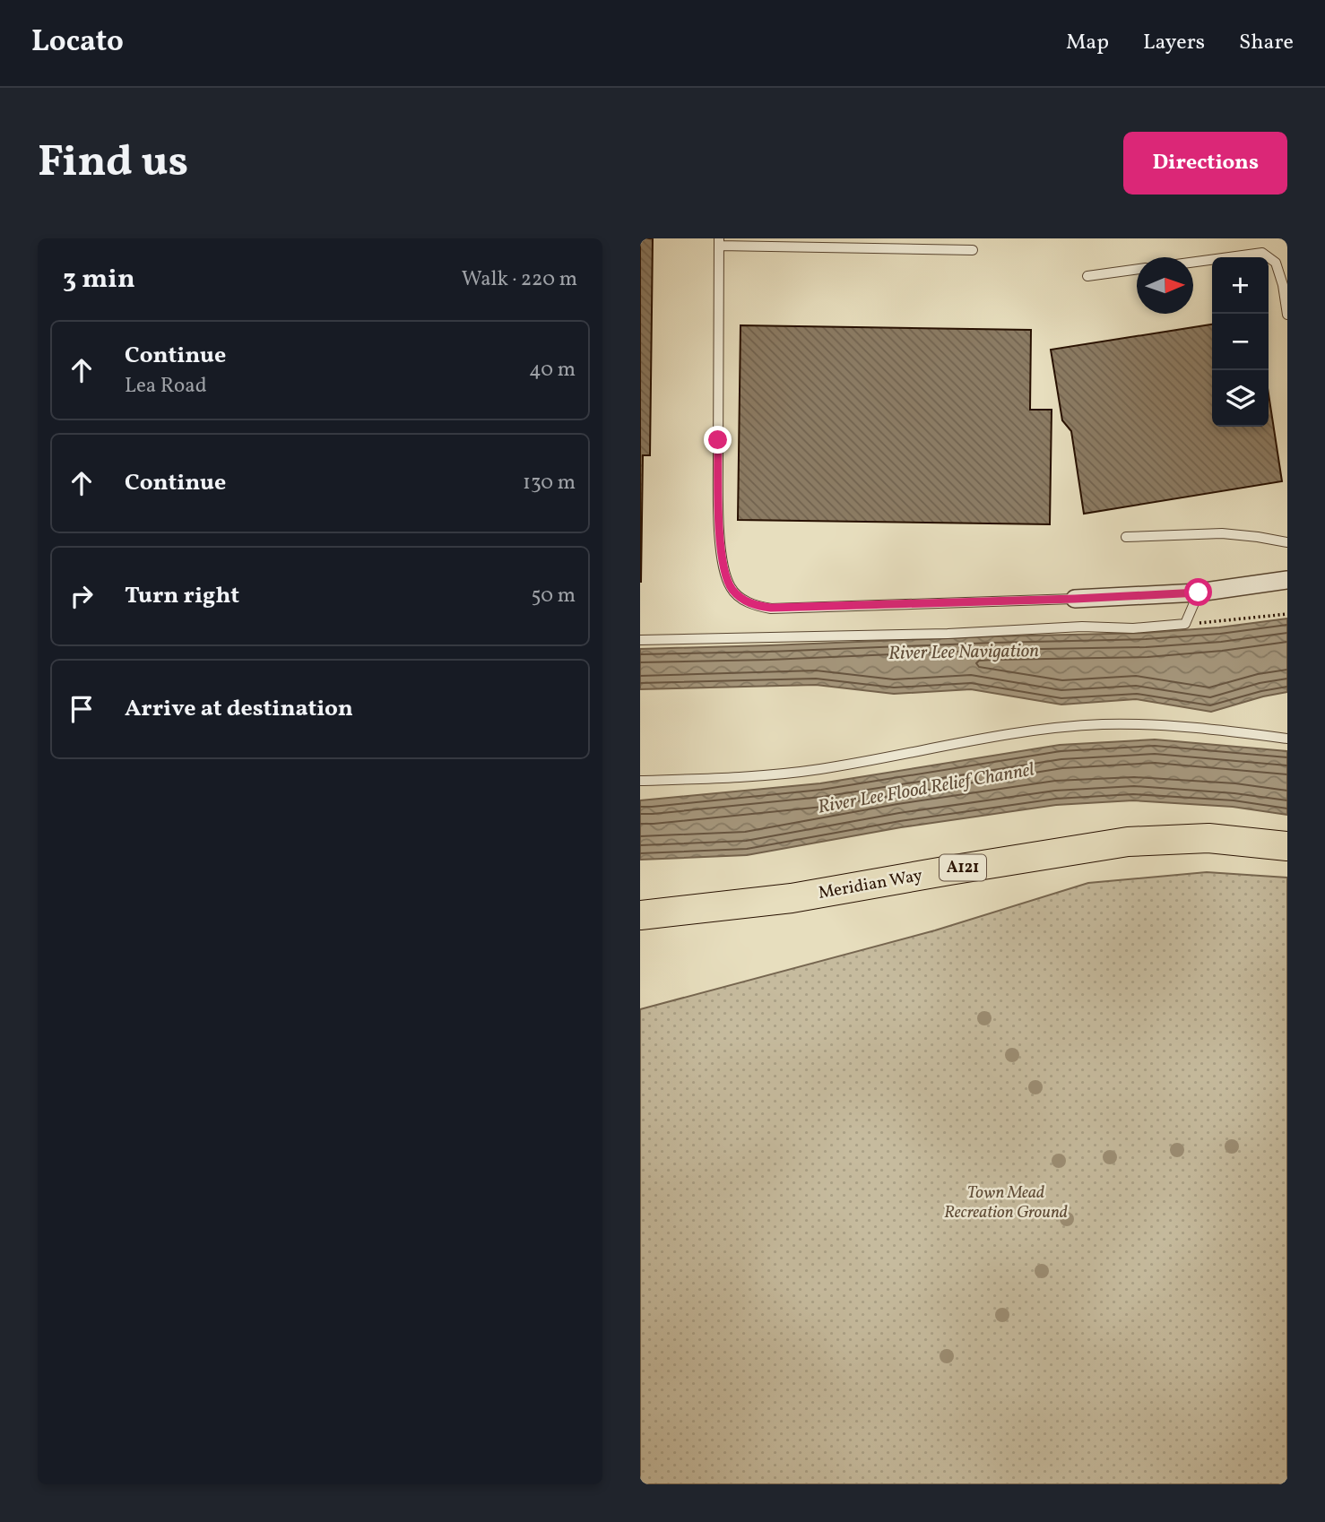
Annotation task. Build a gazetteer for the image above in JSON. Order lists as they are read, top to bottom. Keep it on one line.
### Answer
{"streets":{"main road":["A121","Meridian Way"]},"water":["River Lee Navigation","River Lee Flood Relief Channel"],"parks":["Town Mead Recreation Ground"],"north":"right","page":{"header":"Locato","nav":["Map","Layers","Share"],"buttons":"Directions","title":"Find us","heading":["3 min","Walk · 220 m"],"map_buttons":["+","−"],"list":[["Continue","Lea Road","40 m"],["Continue","130 m"],["Turn right","50 m"],"Arrive at destination"]}}
